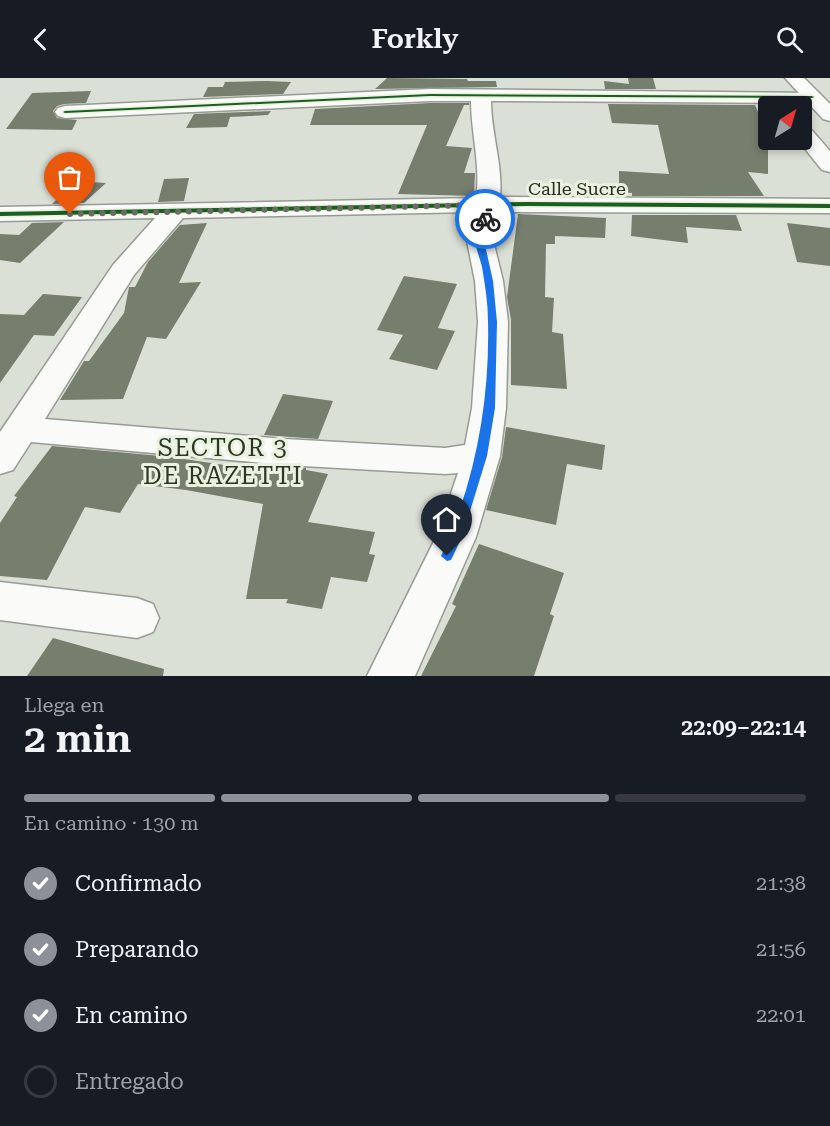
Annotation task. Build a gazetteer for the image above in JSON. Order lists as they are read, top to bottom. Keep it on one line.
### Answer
{"streets":{"main road":["Calle Sucre"]},"districts":["SECTOR 3 DE RAZETTI"],"north":"top right","page":{"header":"Forkly","heading":["2 min","Llega en","22:09–22:14"],"bar":"En camino · 130 m","list":[["Confirmado","21:38"],["Preparando","21:56"],["En camino","22:01"],"Entregado"]}}
